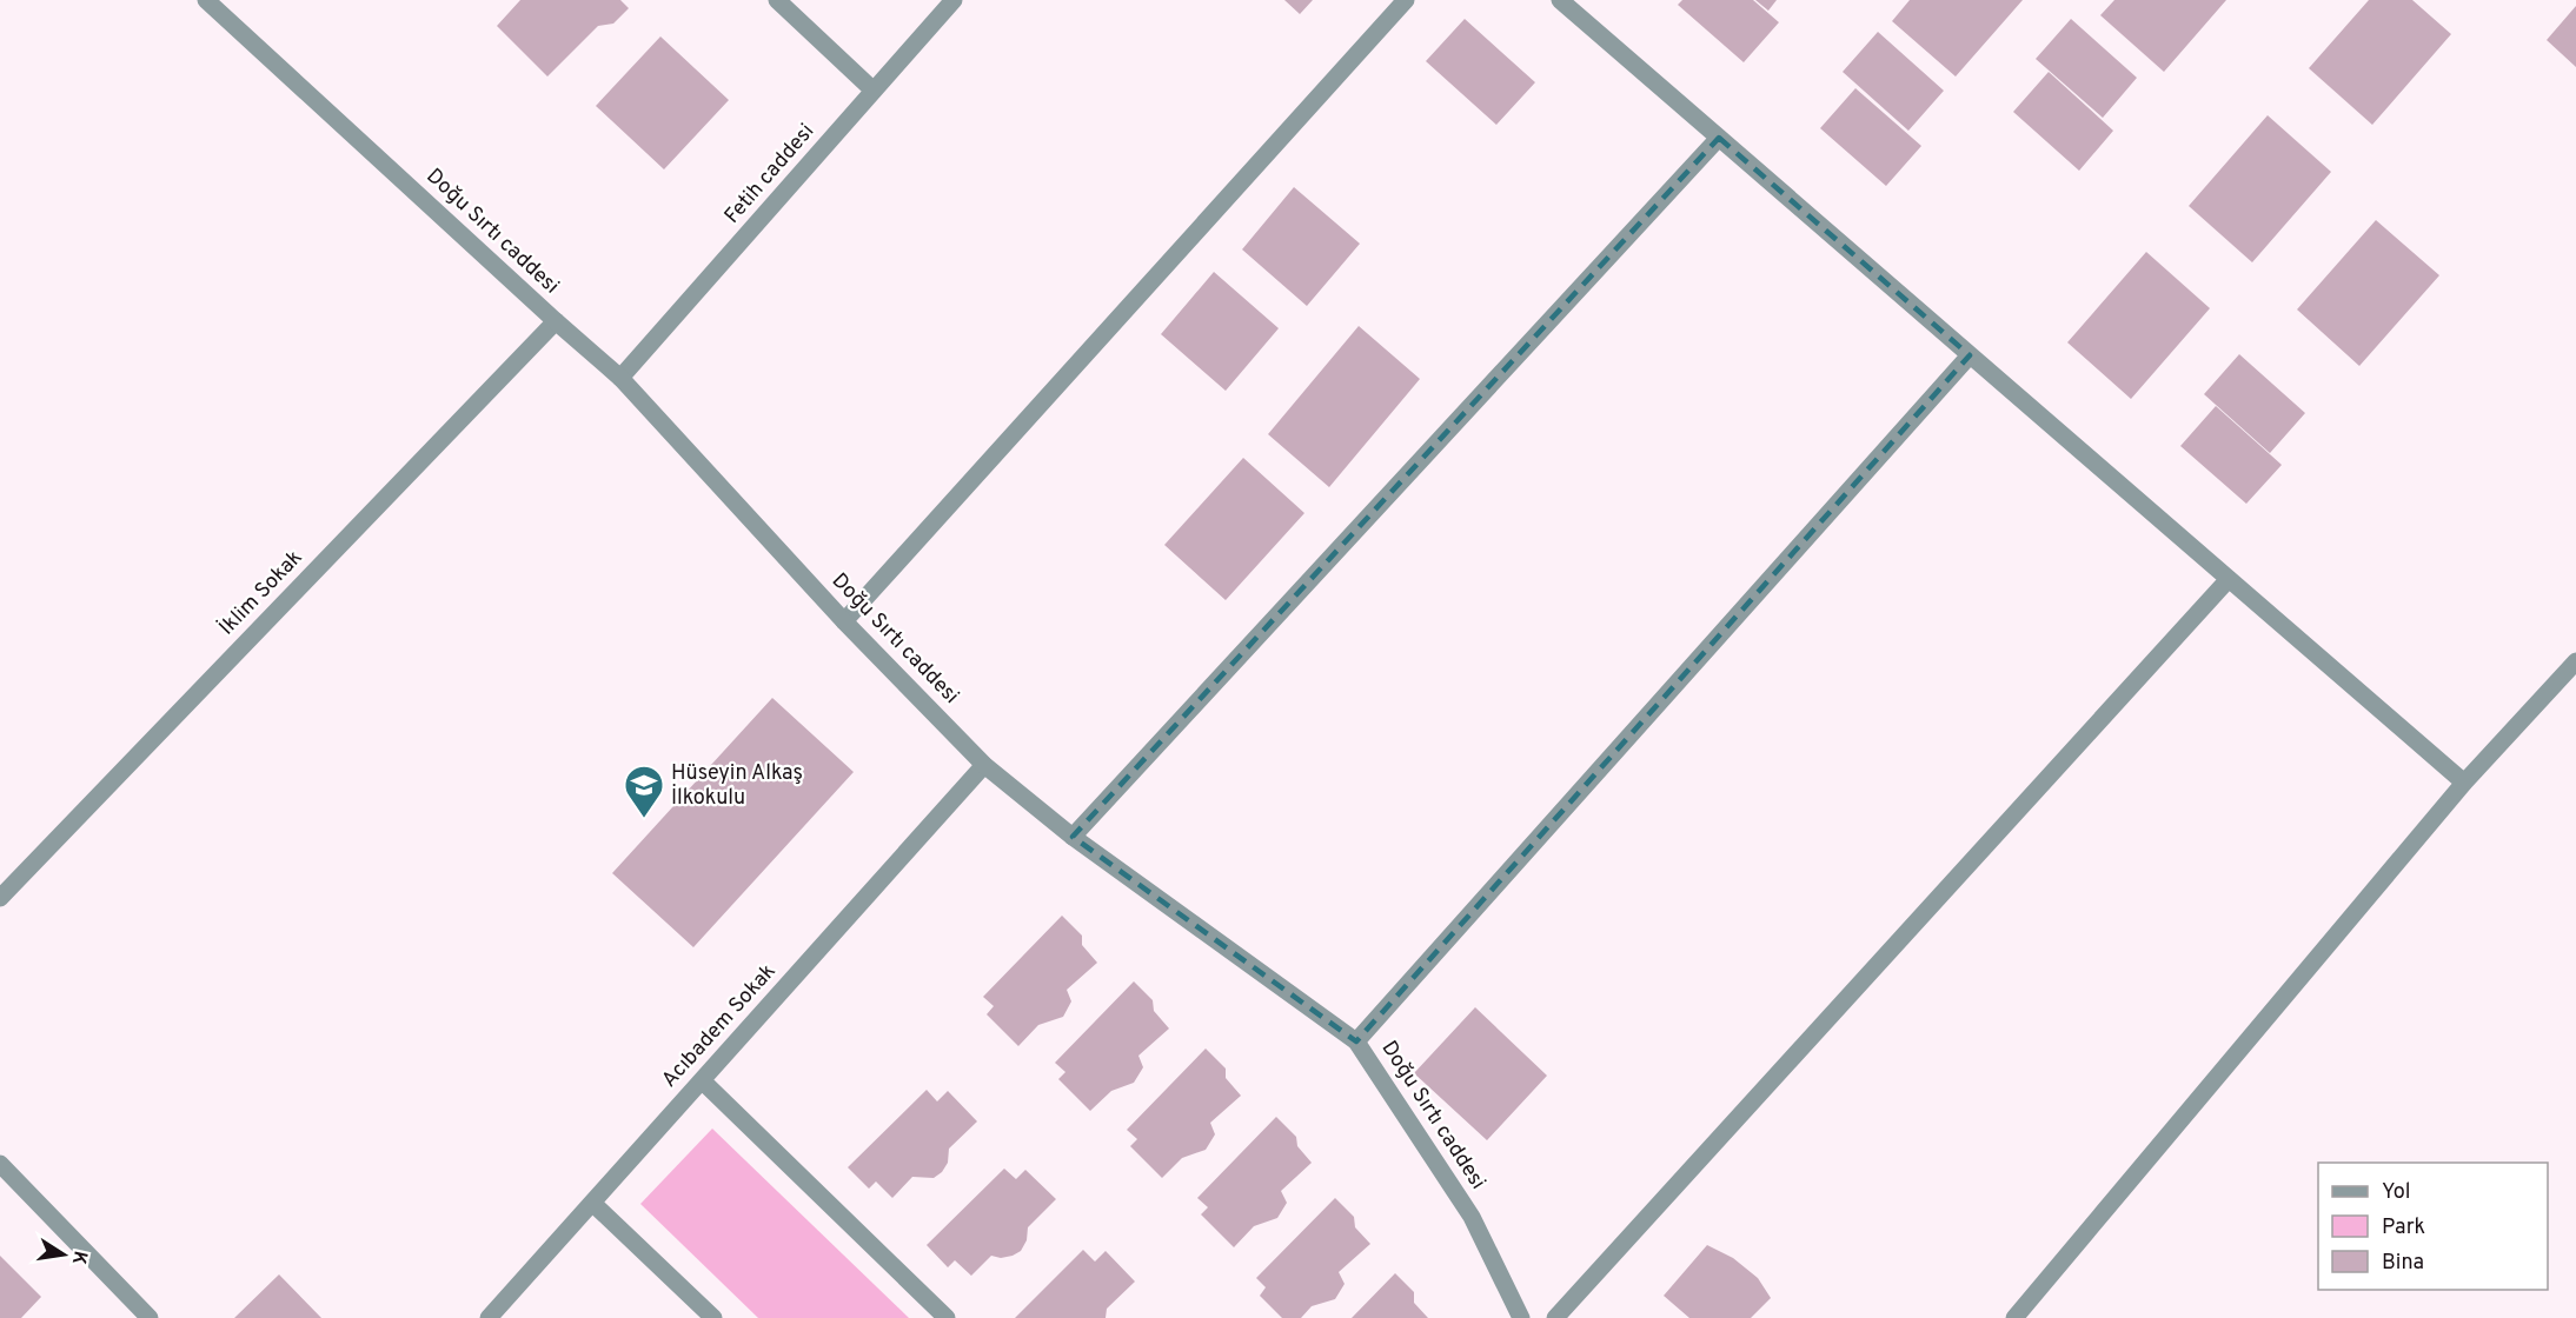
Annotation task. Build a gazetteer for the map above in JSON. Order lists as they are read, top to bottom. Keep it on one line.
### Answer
{"streets":{"street":["Fetih caddesi","Doğu Sırtı caddesi","İklim Sokak","Acıbadem Sokak"]},"crossings":[["Fetih caddesi","Doğu Sırtı caddesi"],["Doğu Sırtı caddesi","İklim Sokak"],["Doğu Sırtı caddesi","Acıbadem Sokak"]],"places":{"school or university":["Hüseyin Alkaş İlkokulu"]},"legend":["Yol","Park","Bina"],"north":"right"}
